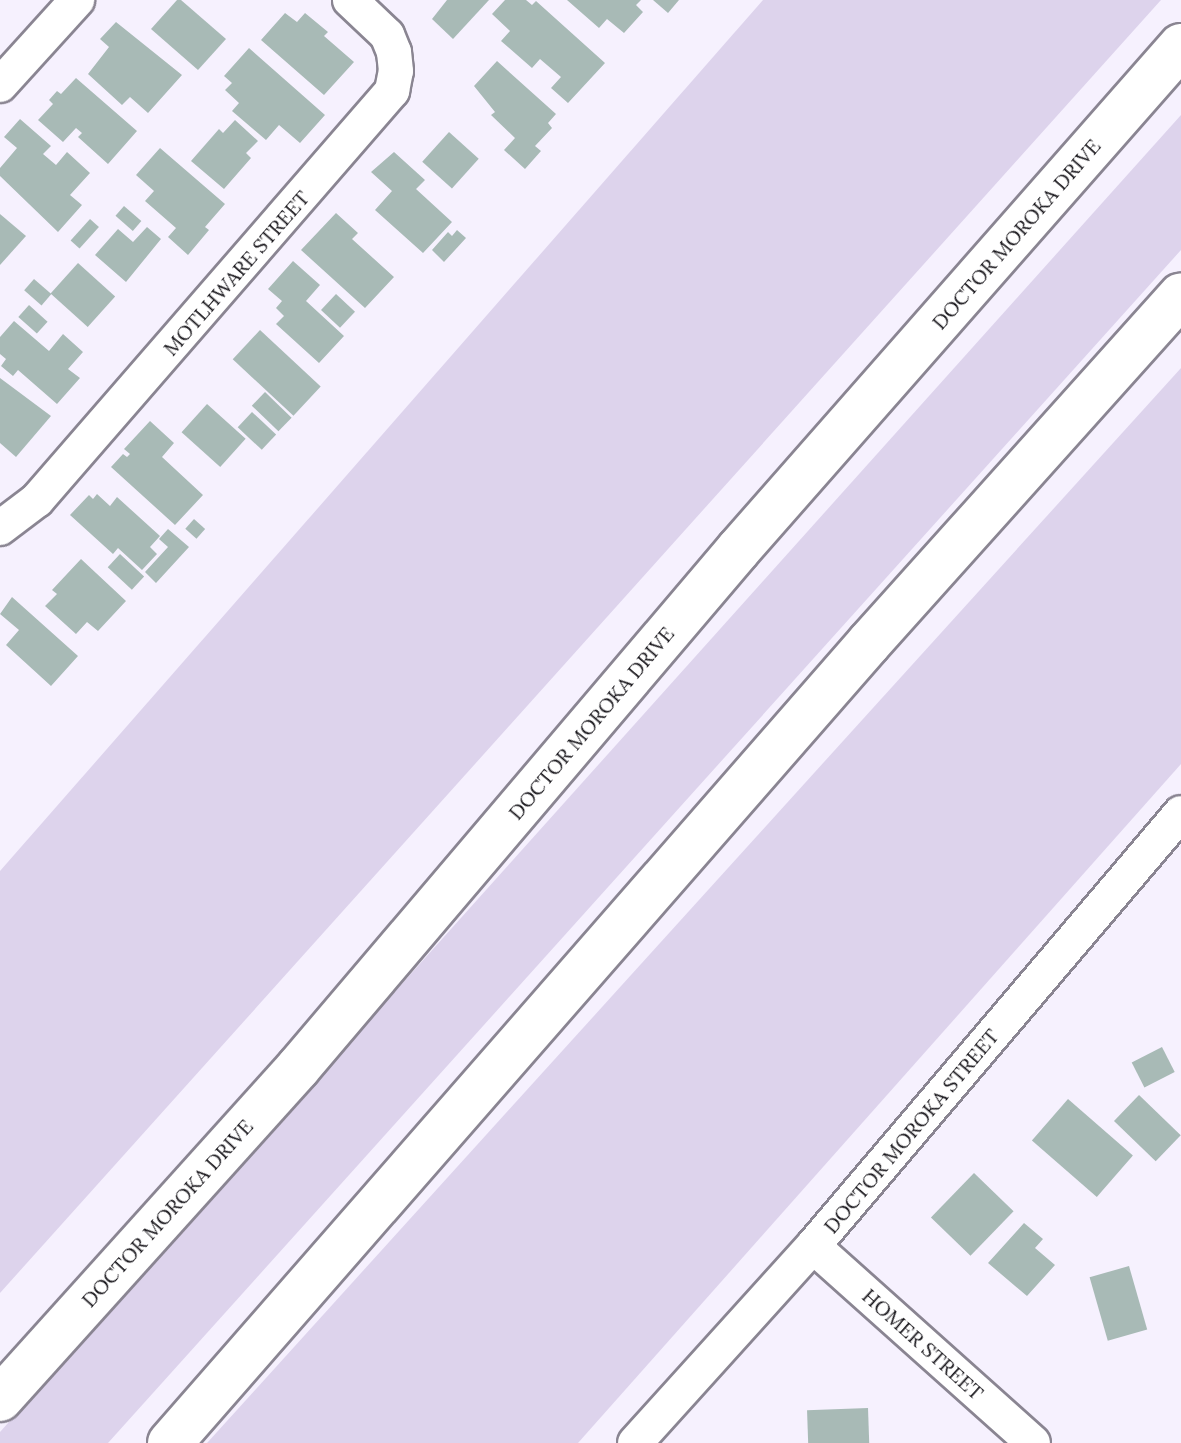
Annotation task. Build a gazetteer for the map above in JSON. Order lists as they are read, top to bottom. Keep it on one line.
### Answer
{"streets":{"street":["DOCTOR MOROKA DRIVE","MOTLHWARE STREET","DOCTOR MOROKA STREET","HOMER STREET"]},"crossings":[["DOCTOR MOROKA STREET","HOMER STREET"]]}
